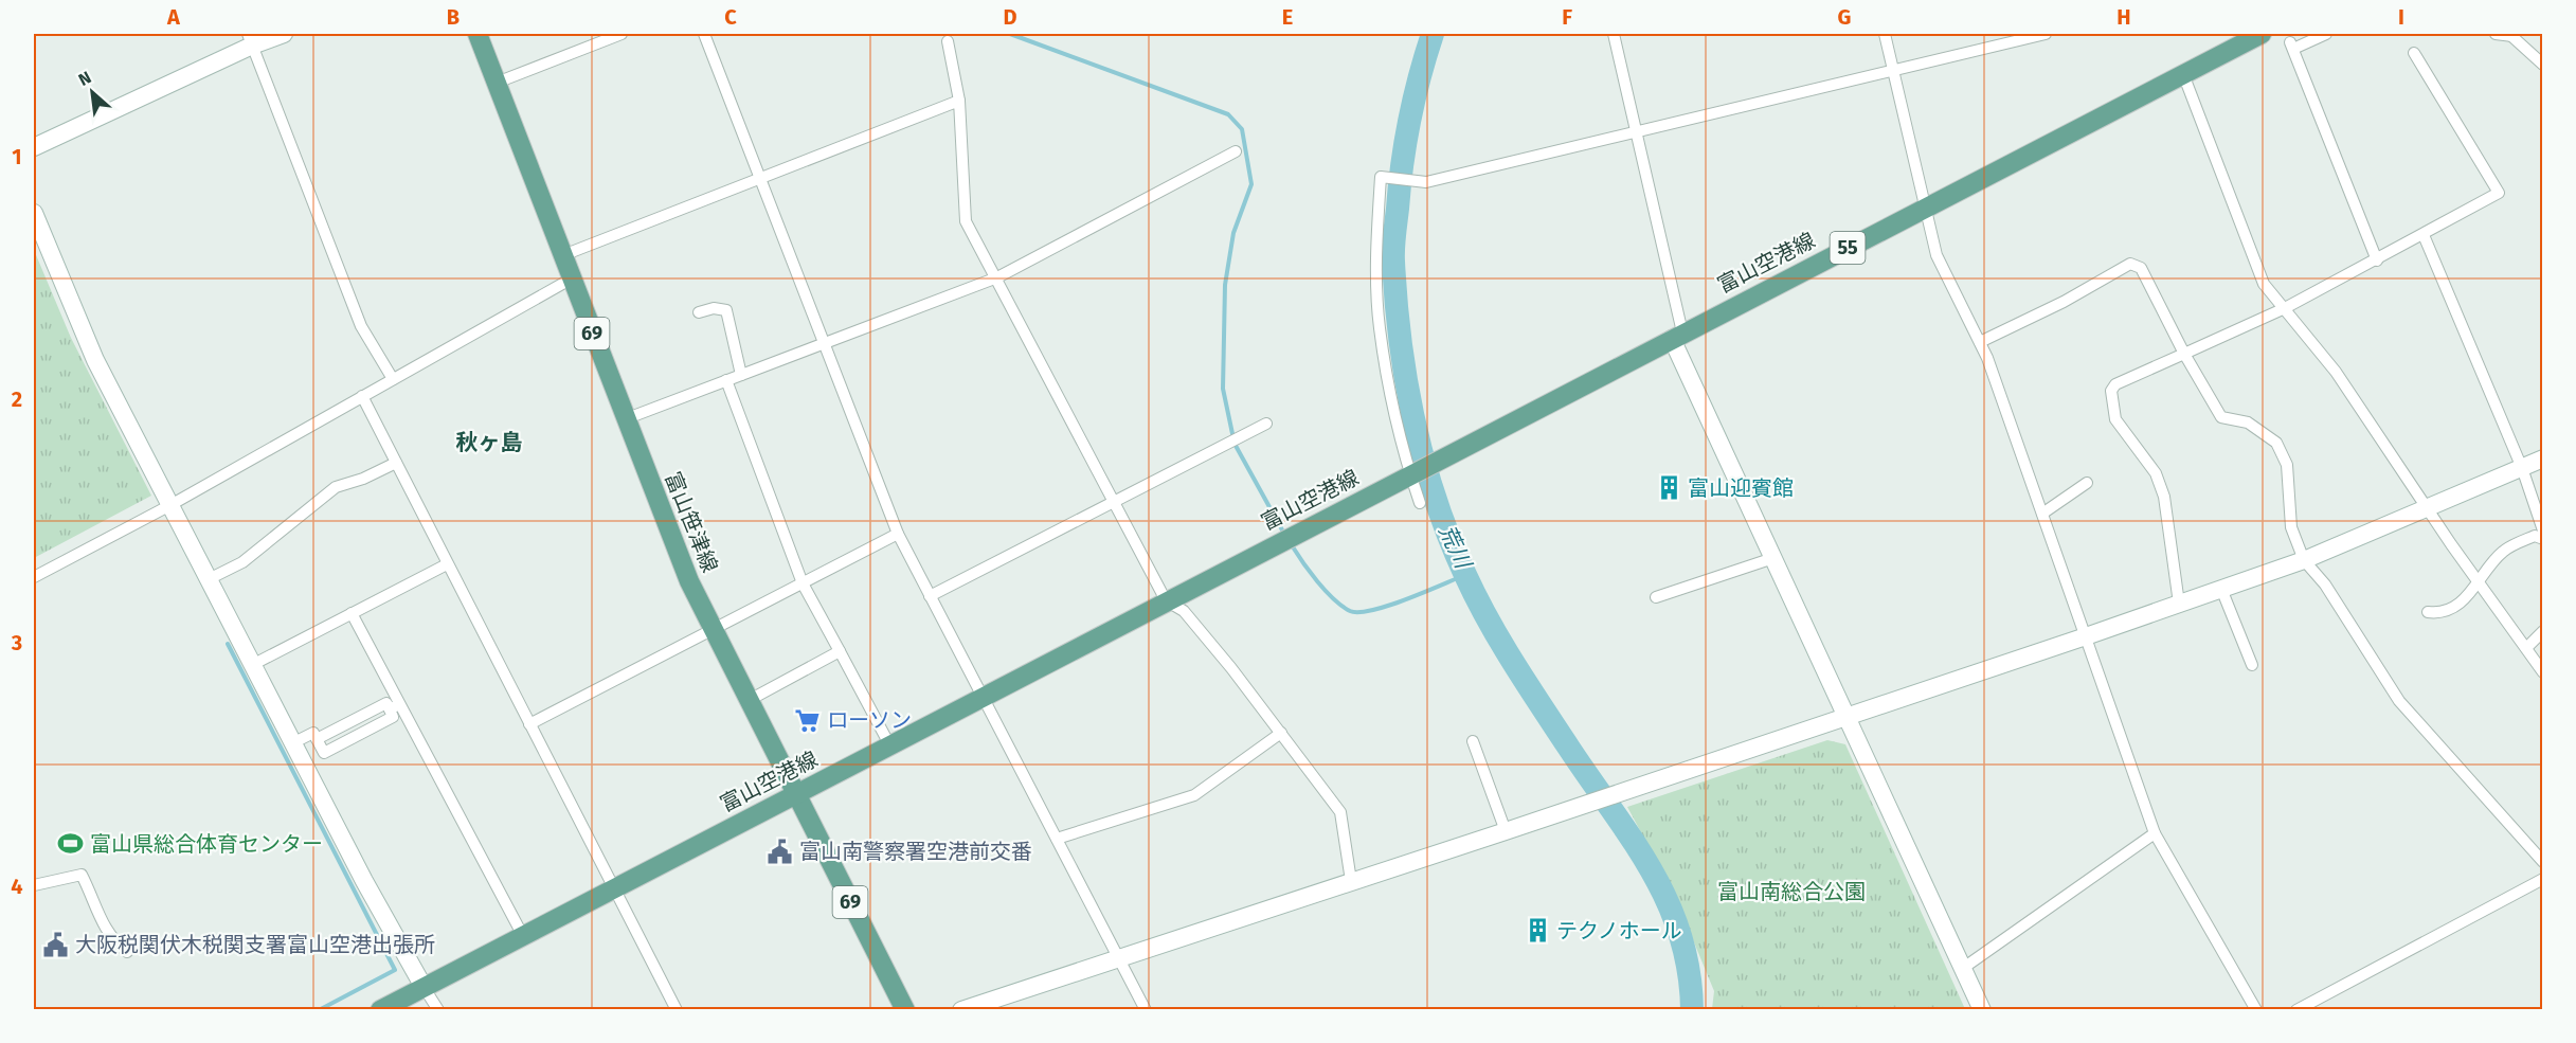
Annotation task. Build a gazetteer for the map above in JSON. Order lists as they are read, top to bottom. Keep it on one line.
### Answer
{"streets":{"main road":["55","富山空港線","69","富山笹津線"]},"crossings":[["富山空港線","富山笹津線"]],"districts":["秋ヶ島"],"water":["荒川"],"parks":["富山南総合公園"],"places":{"building":["富山迎賓館","テクノホール"],"supermarket":["ローソン"],"sports":["富山県総合体育センター"],"public building":["富山南警察署空港前交番","大阪税関伏木税関支署富山空港出張所"]},"north":"top left","grid":{"columns":["A","B","C","D","E","F","G","H","I"],"rows":["1","2","3","4"]}}
